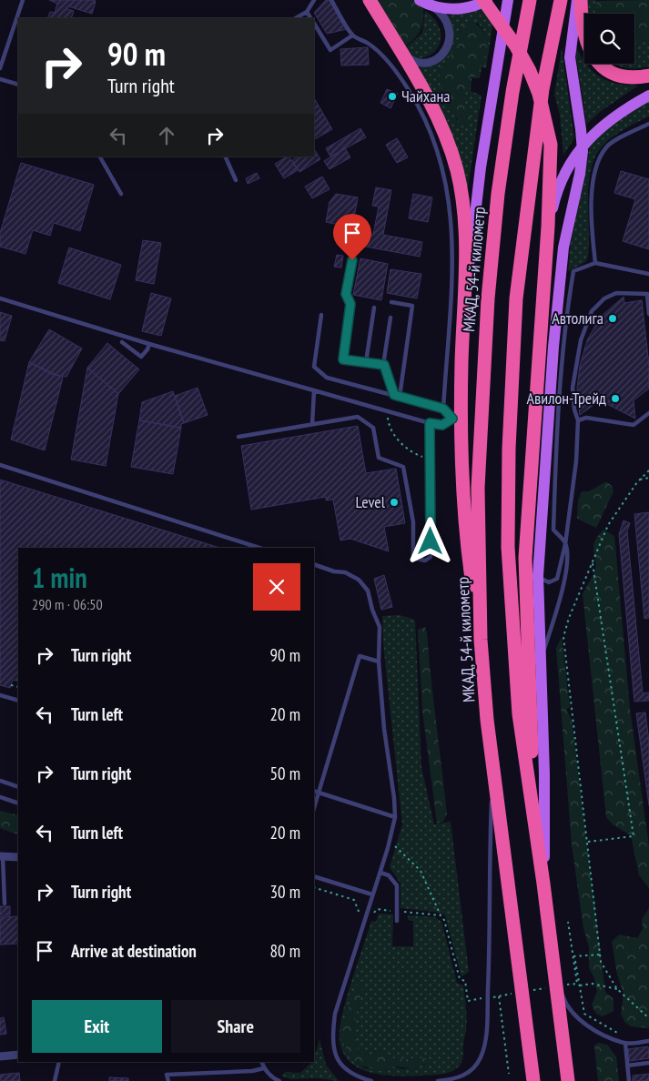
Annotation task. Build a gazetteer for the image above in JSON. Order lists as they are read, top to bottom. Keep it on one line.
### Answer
{"streets":{"highway":["МКАД, 54-й километр"]},"places":["Чайхана","Автолига","Авилон-Трейд","Level"],"page":{"turn":["90 m","Turn right"],"heading":["1 min","290 m · 06:50"],"list":[{"name":"Turn right","value":"90 m"},{"name":"Turn left","value":"20 m"},{"name":"Turn right","value":"50 m"},{"name":"Turn left","value":"20 m"},{"name":"Turn right","value":"30 m"},{"name":"Arrive at destination","value":"80 m"}],"buttons":["Exit","Share"]}}
